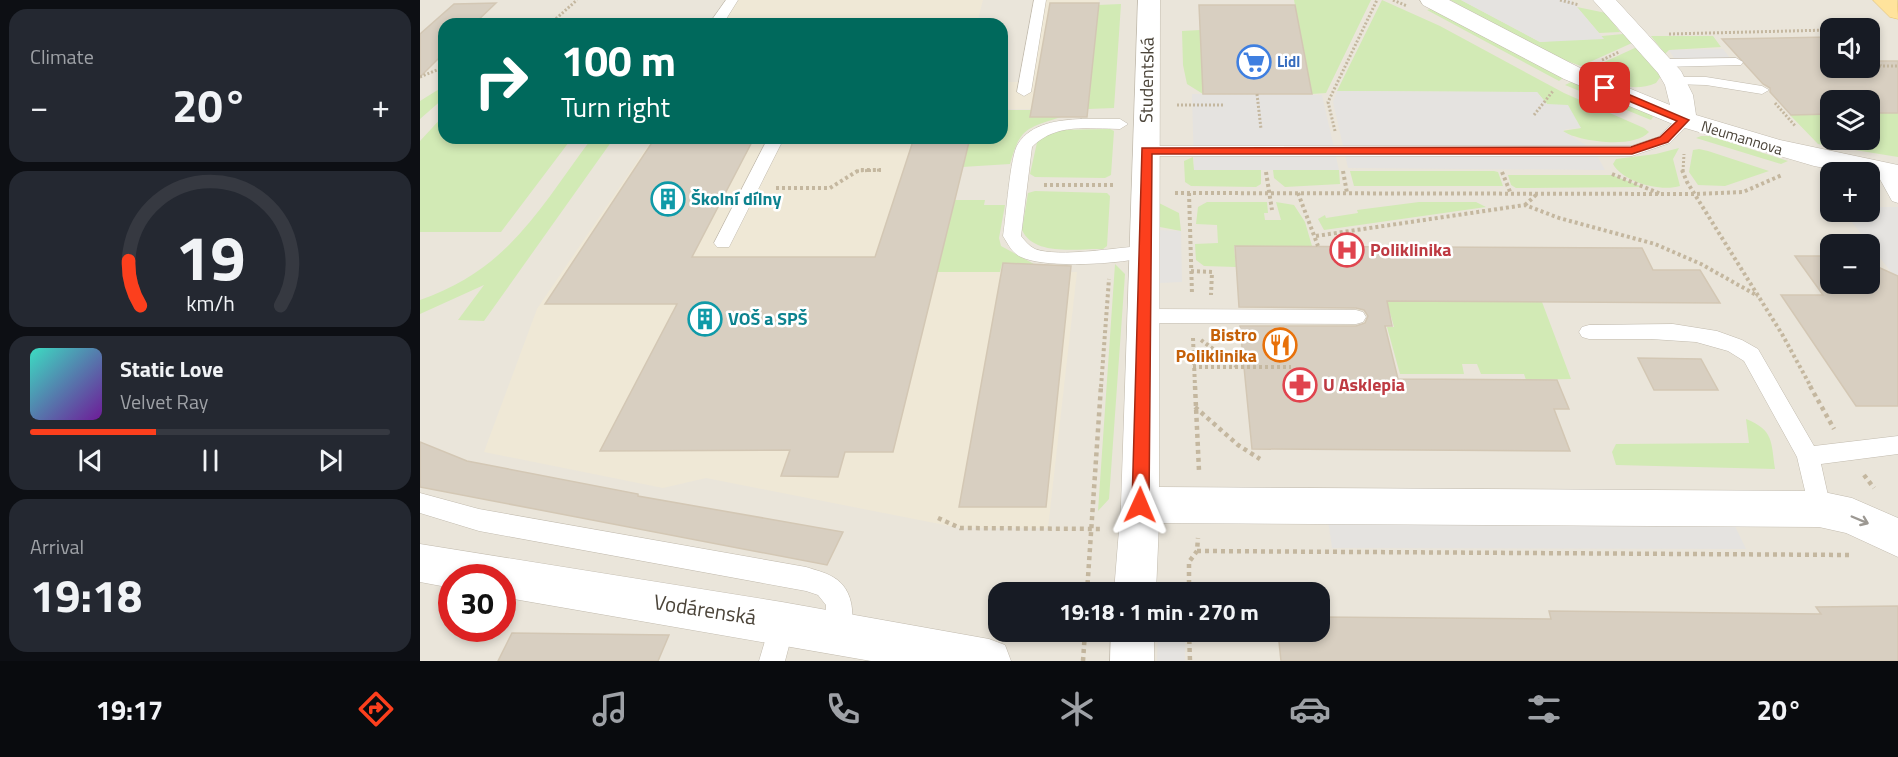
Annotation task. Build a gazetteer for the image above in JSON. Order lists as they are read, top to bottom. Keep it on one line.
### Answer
{"streets":{"street":["Studentská","Neumannova","Vodárenská"]},"places":{"supermarket":["Lidl"],"building":["Školní dílny","VOŠ a SPŠ"],"hospital":["Poliklinika"],"restaurant":["Bistro Poliklinika"],"pharmacy":["U Asklepia"]},"page":{"tile":["Climate",["Arrival","19:18"]],"map_buttons":["+","−"],"turn":["100 m","Turn right"],"heat":["−","20°","+"],"song":["Static Love","Velvet Ray"],"limit":"30","trip":"19:18 · 1 min · 270 m","tabs":["19:17","20°"],"gauge":["19","km/h"]}}
